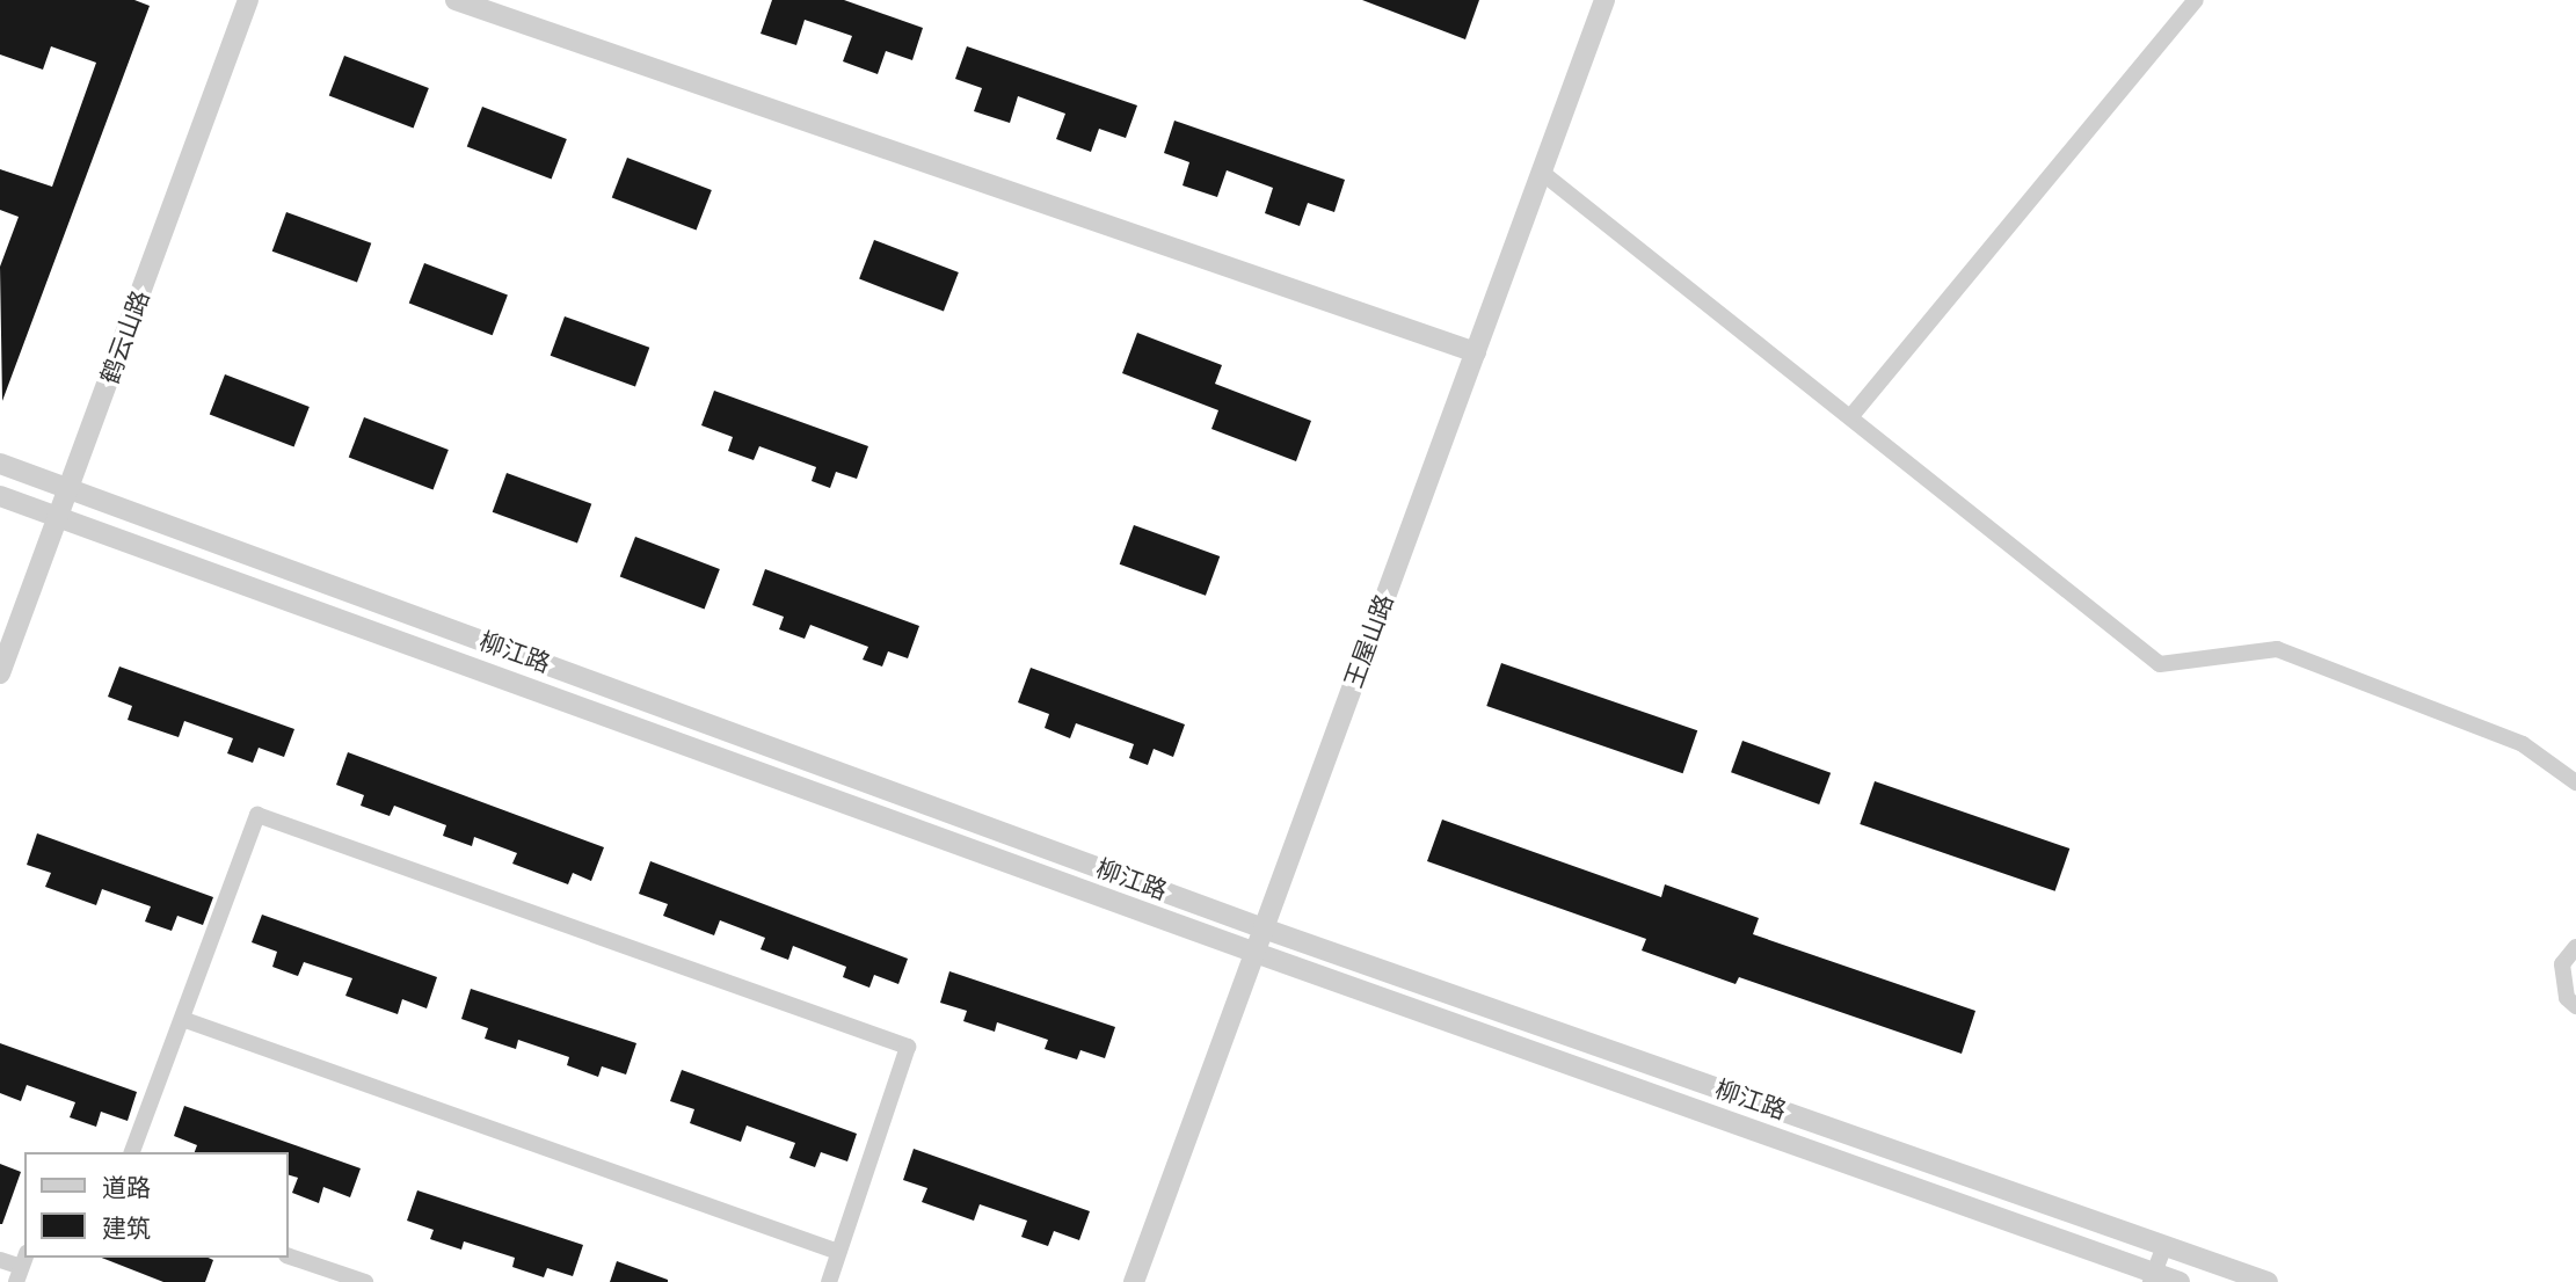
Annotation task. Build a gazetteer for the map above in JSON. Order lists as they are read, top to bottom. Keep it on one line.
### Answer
{"streets":{"street":["鹤云山路","王屋山路","柳江路"]},"crossings":[["鹤云山路","柳江路"],["王屋山路","柳江路"]],"legend":["道路","建筑"]}
